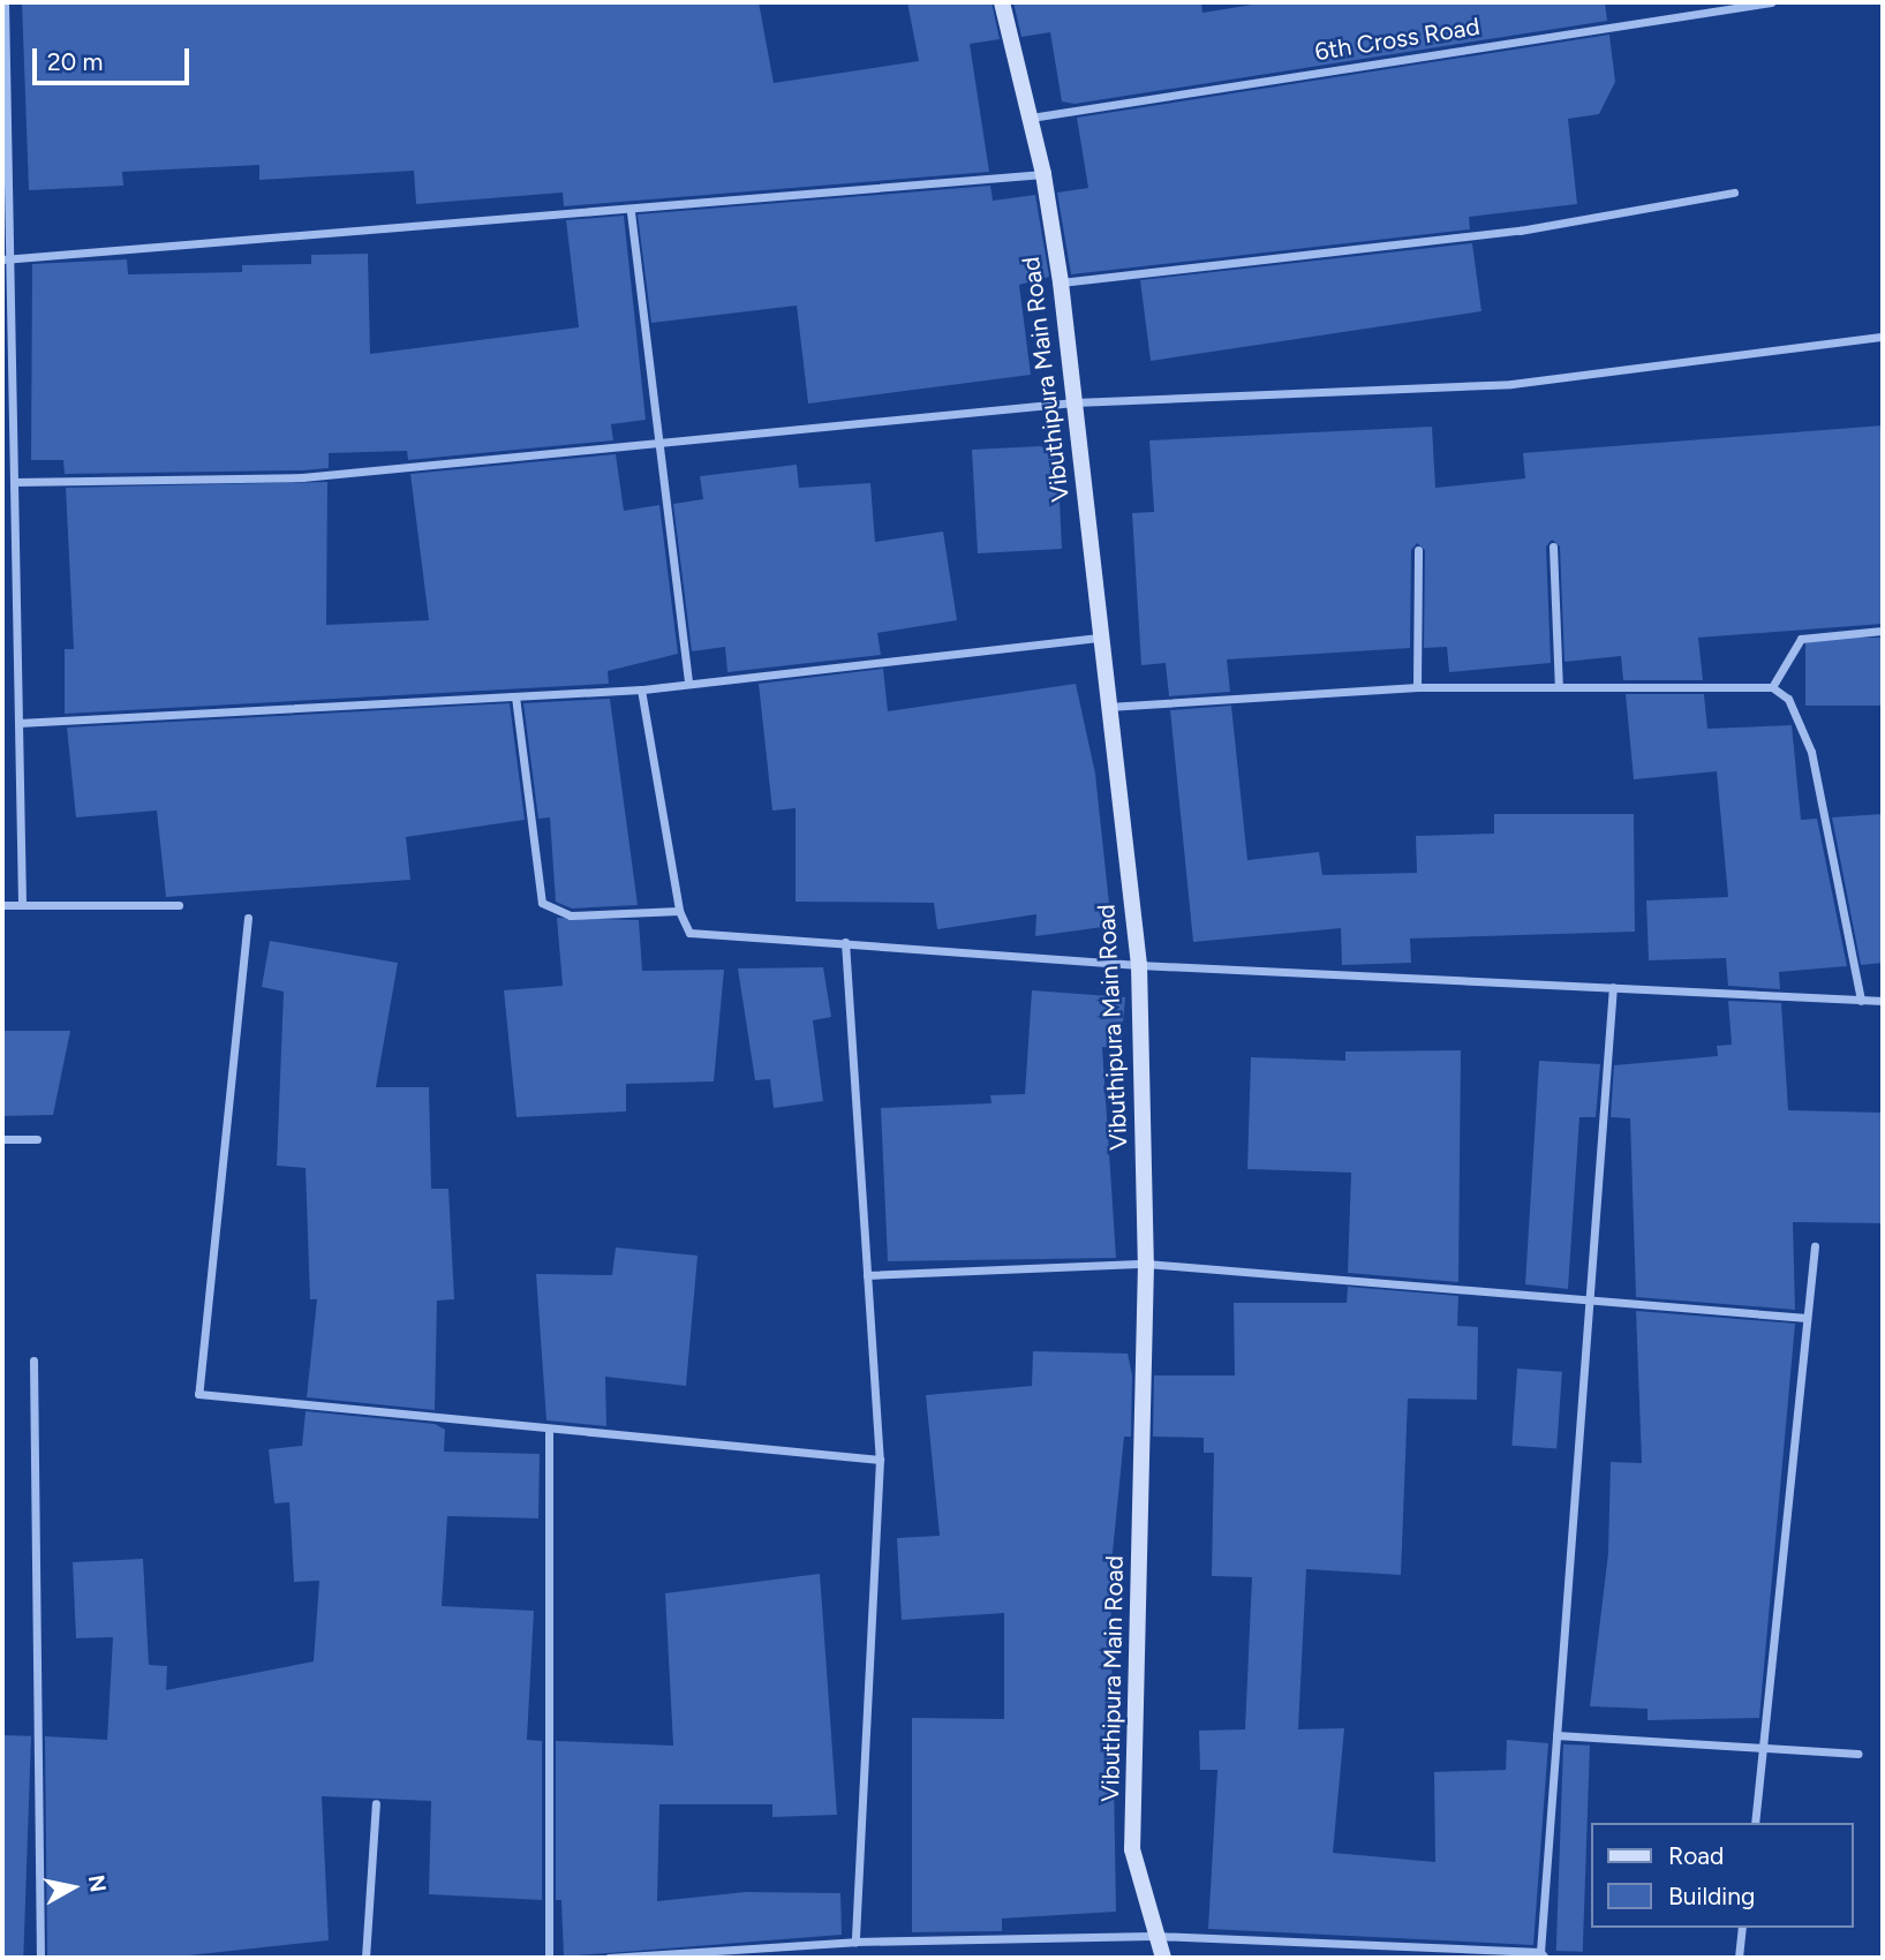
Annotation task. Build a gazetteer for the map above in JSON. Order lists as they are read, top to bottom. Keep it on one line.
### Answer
{"streets":{"street":["6th Cross Road","Vibuthipura Main Road"]},"crossings":[["6th Cross Road","Vibuthipura Main Road"]],"legend":["Road","Building"],"scale_bar":"20 m","north":"right"}
